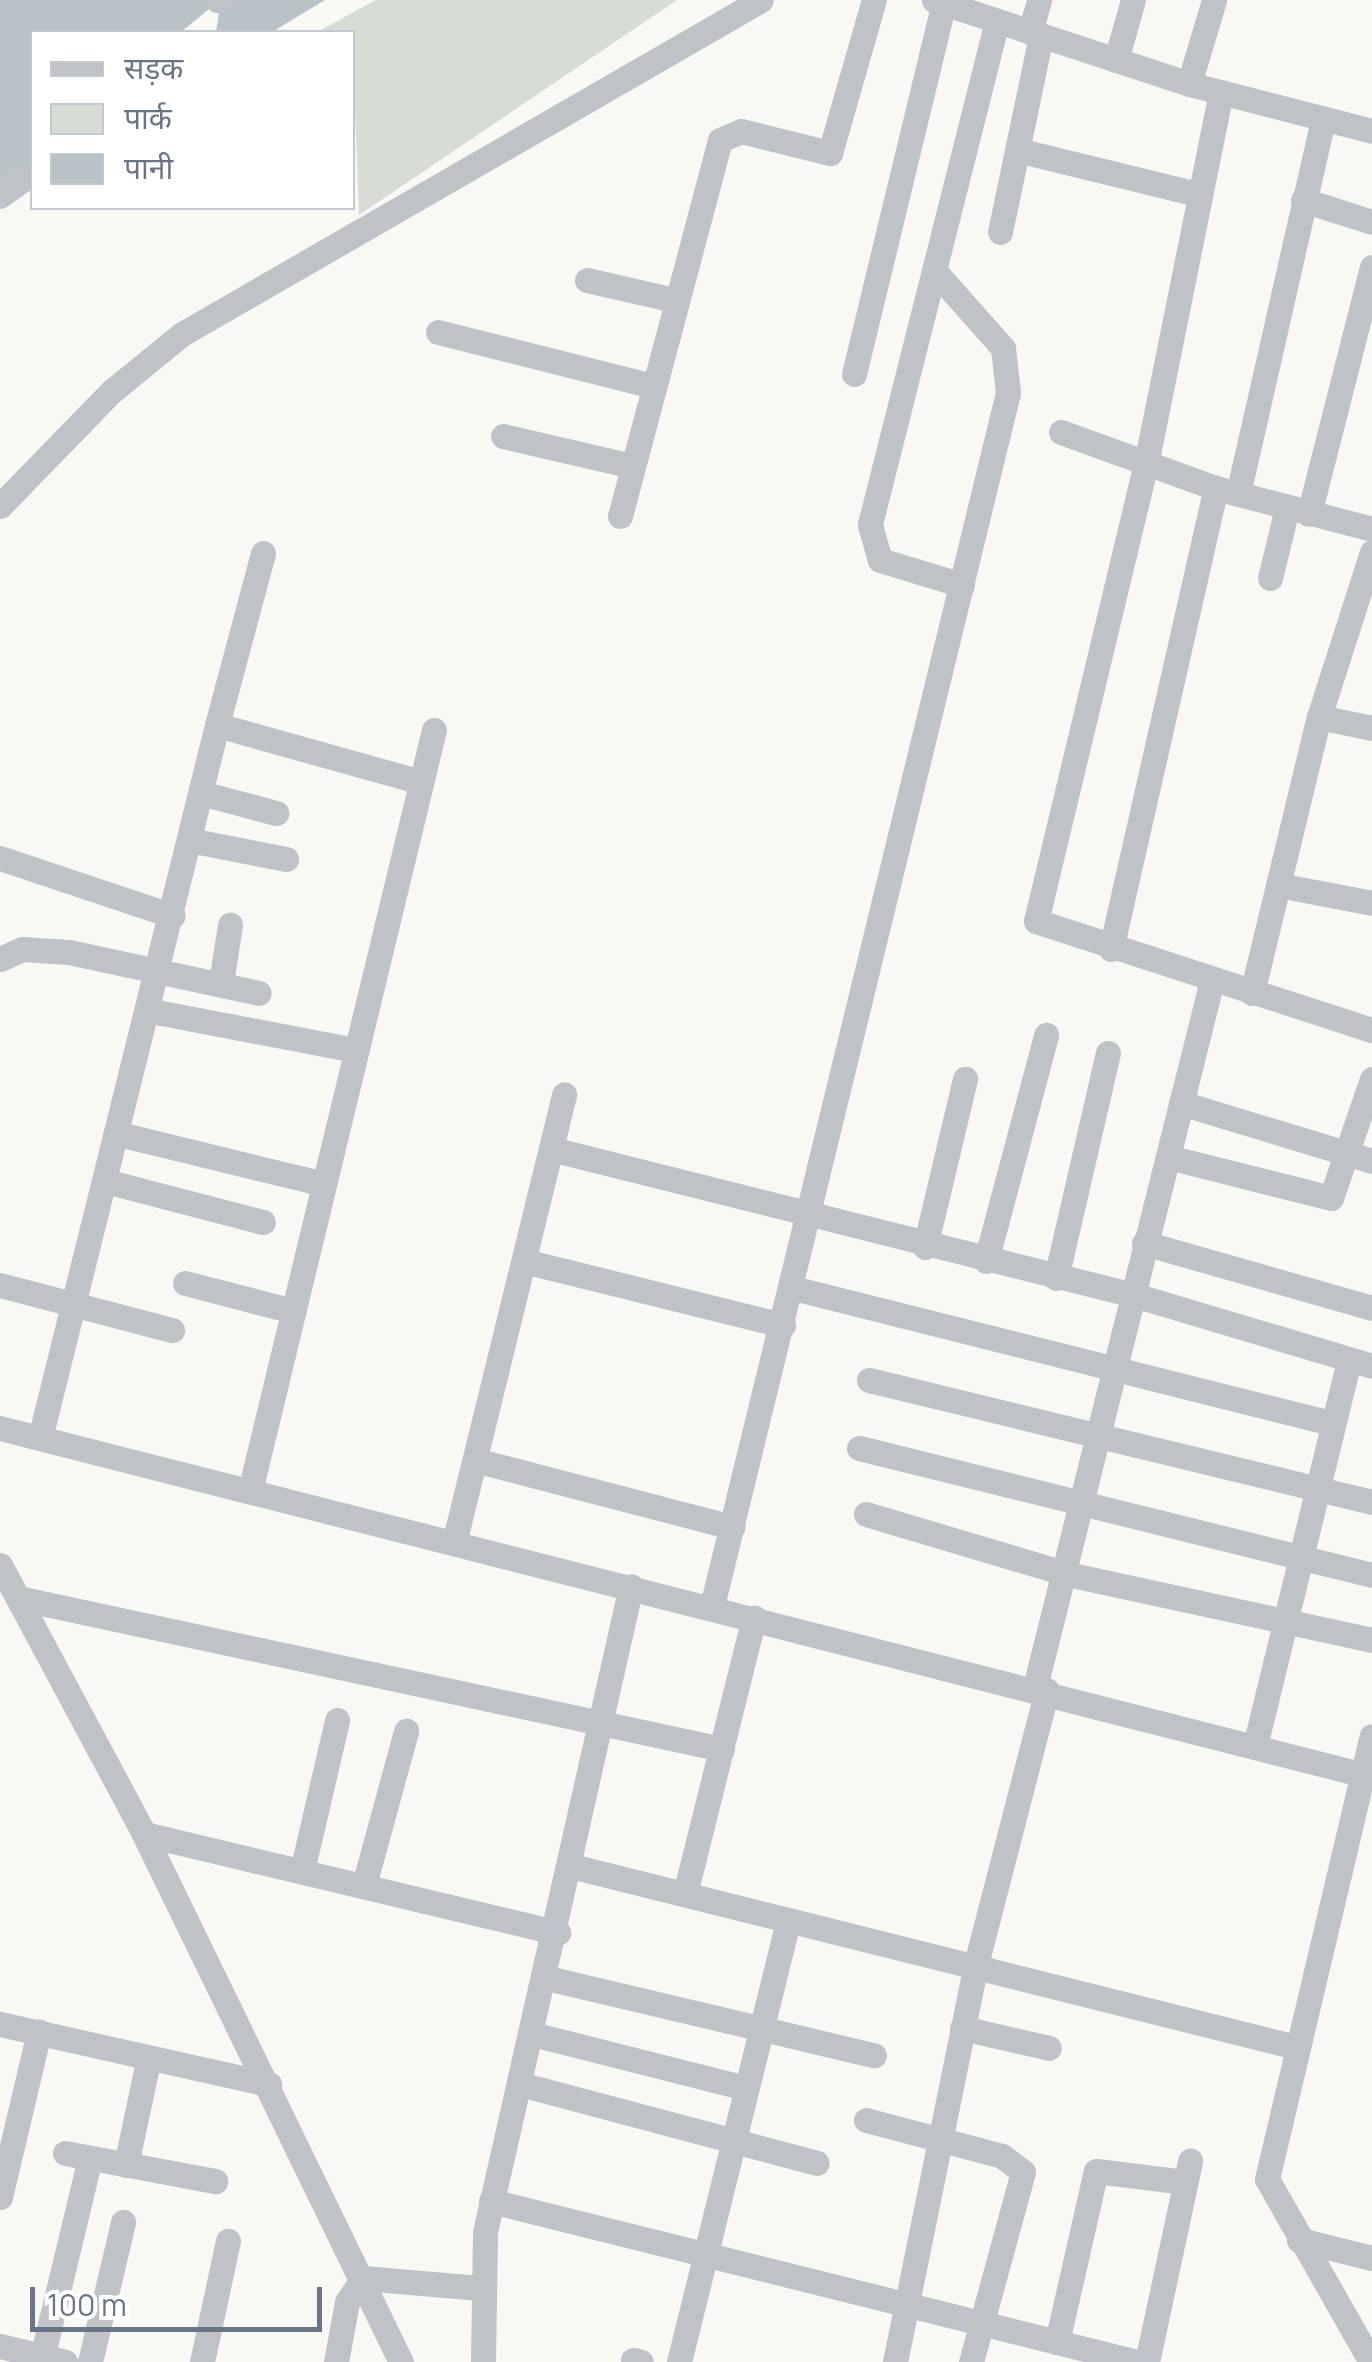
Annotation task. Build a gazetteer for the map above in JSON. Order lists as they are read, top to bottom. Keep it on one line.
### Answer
{"legend":["सड़क","पार्क","पानी"],"scale_bar":"100 m"}
